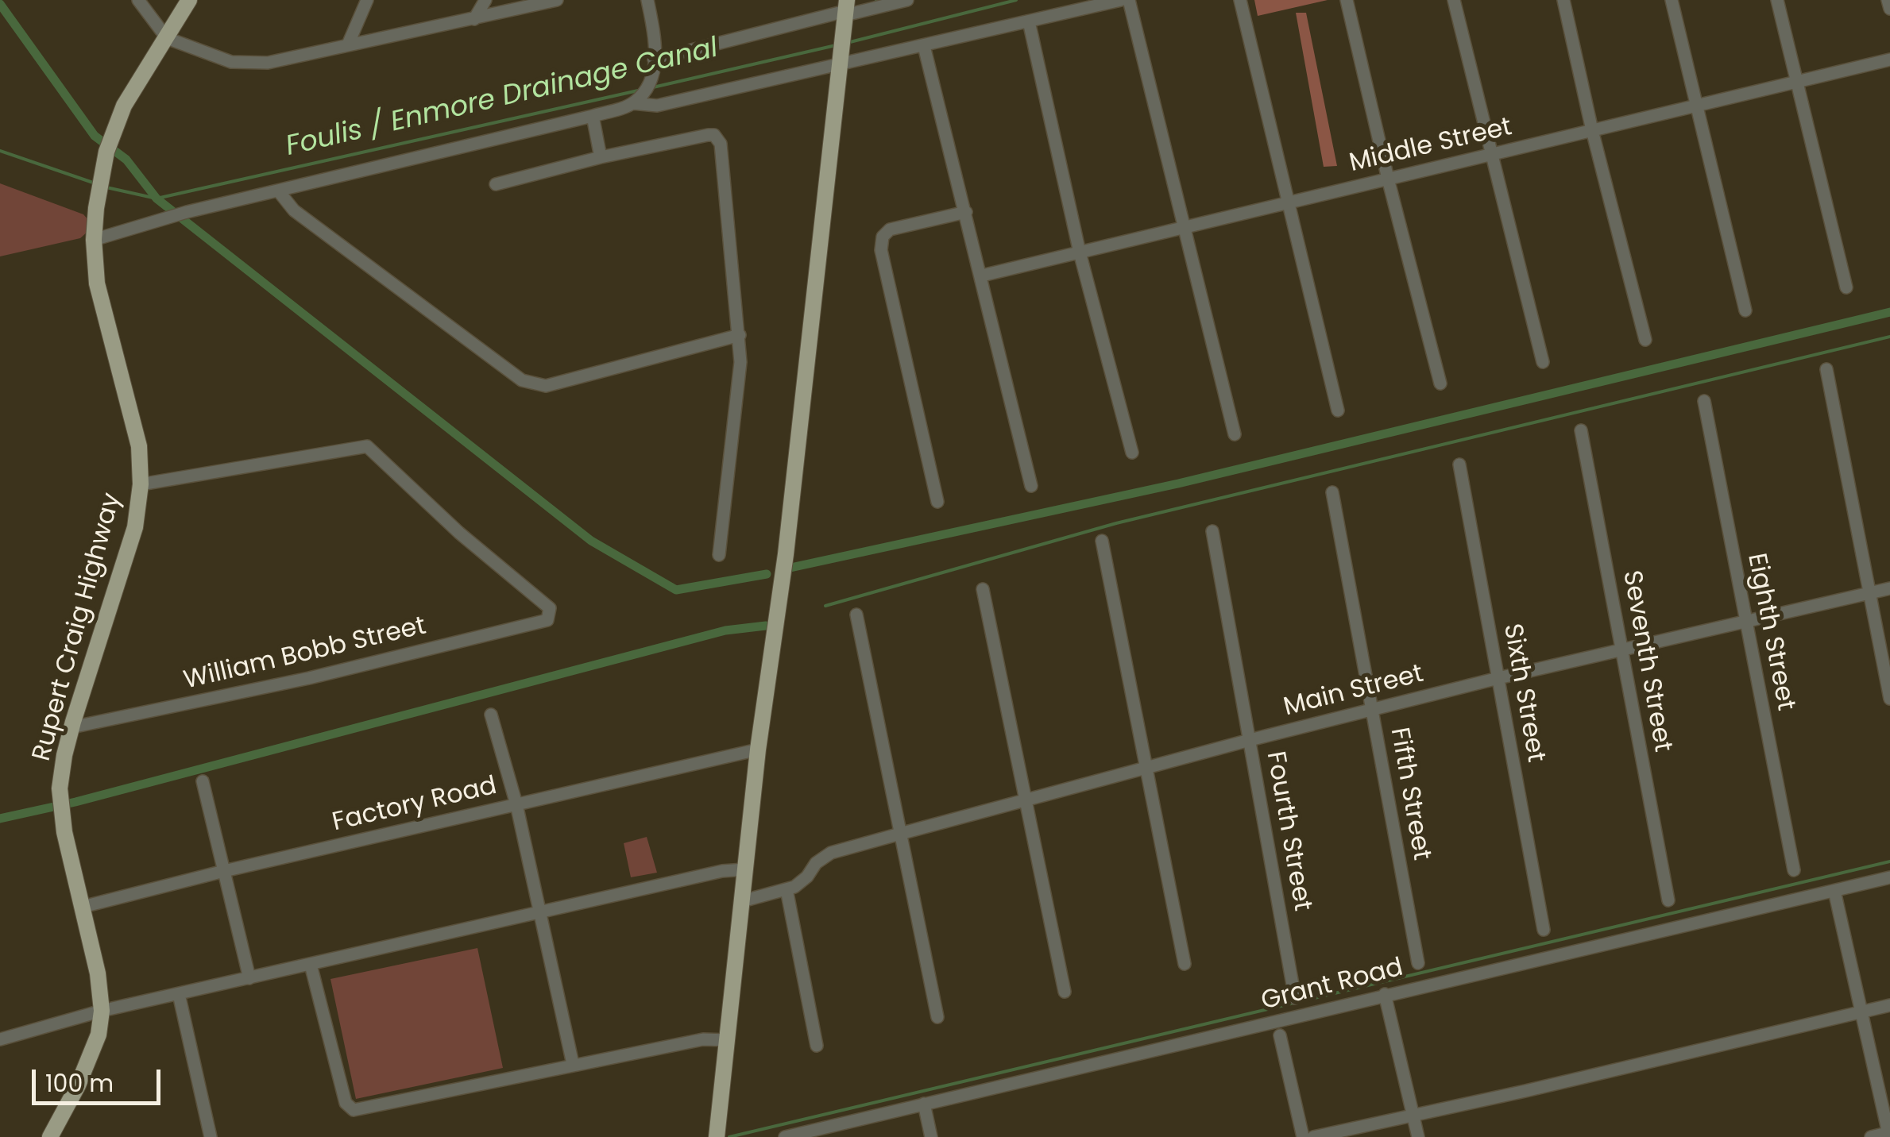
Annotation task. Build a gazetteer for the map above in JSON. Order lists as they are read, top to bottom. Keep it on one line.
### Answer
{"streets":{"main road":["Rupert Craig Highway"],"street":["Middle Street","Eighth Street","William Bobb Street","Seventh Street","Main Street","Sixth Street","Fifth Street","Factory Road","Fourth Street","Grant Road"]},"crossings":[["Rupert Craig Highway","William Bobb Street"],["Rupert Craig Highway","Factory Road"],["Eighth Street","Main Street"],["Seventh Street","Main Street"],["Main Street","Sixth Street"],["Main Street","Fifth Street"],["Main Street","Fourth Street"]],"water":["Foulis / Enmore Drainage Canal"],"scale_bar":"100 m"}
